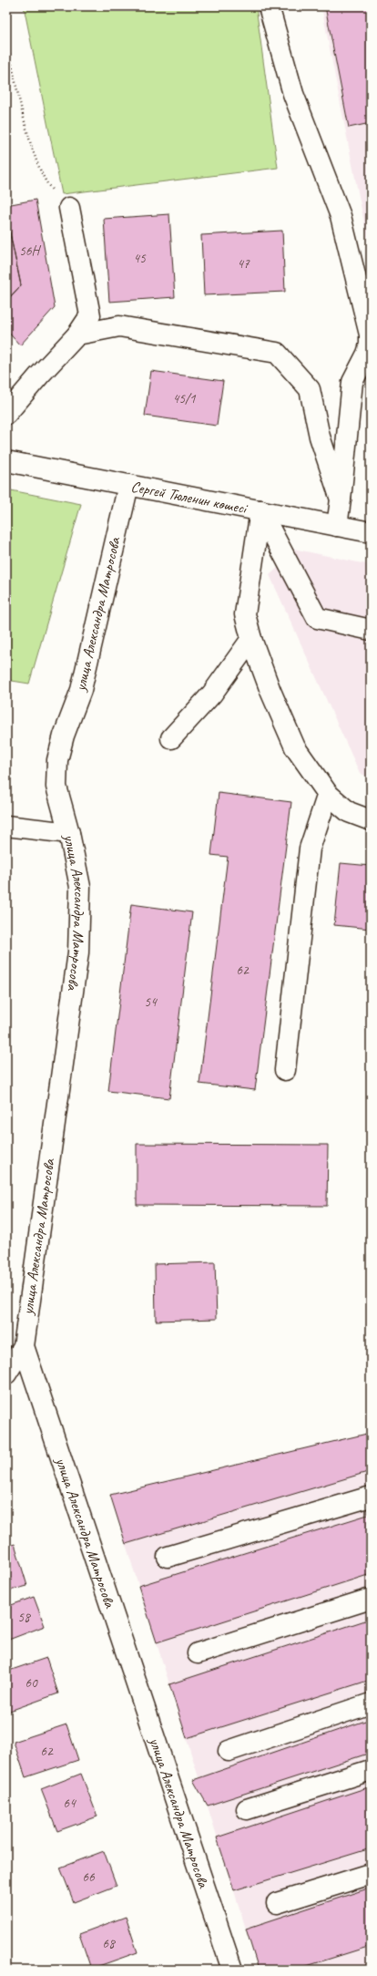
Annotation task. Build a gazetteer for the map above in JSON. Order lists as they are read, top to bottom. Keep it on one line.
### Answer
{"streets":{"street":["Сергей Тюленин көшесі","улица Александра Матросова"]},"crossings":[["Сергей Тюленин көшесі","улица Александра Матросова"]],"house_numbers":["56Н","45","47","45/1","62","54","58","60","62","64","66","68"]}
